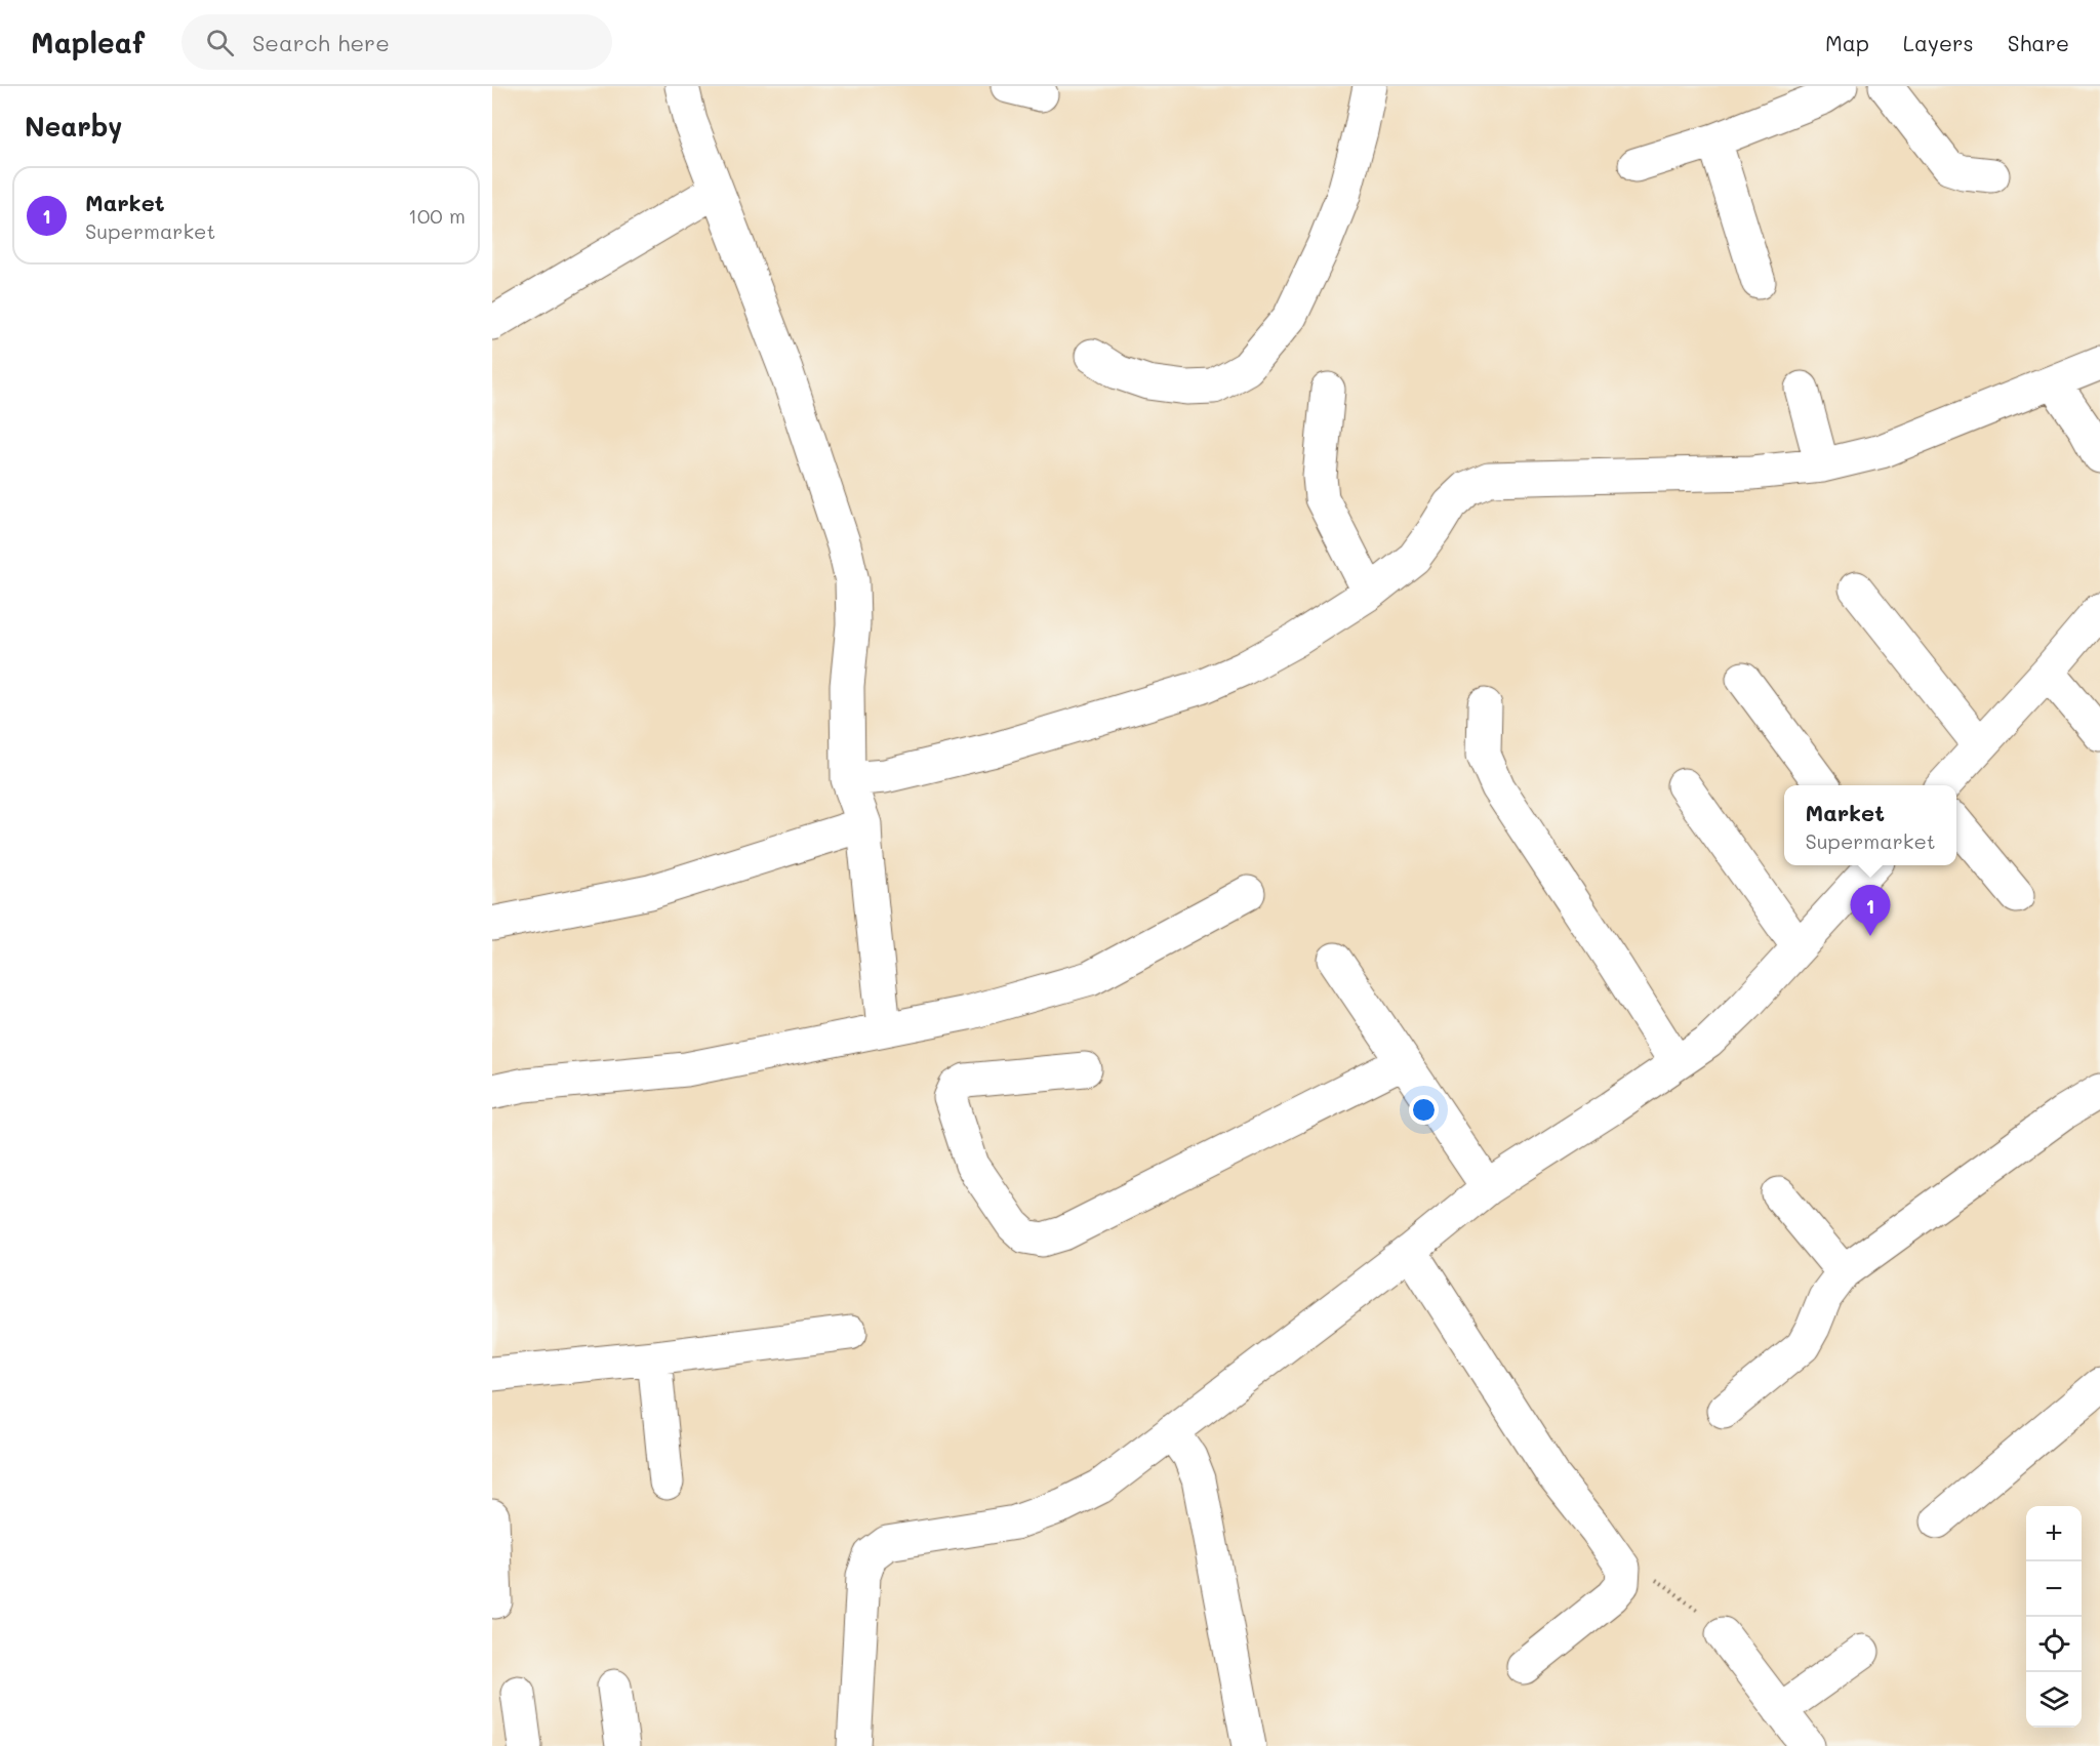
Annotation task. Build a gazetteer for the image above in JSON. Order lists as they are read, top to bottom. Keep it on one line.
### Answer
{"page":{"header":"Mapleaf","search":"Search here","nav":["Map","Layers","Share"],"heading":"Nearby","list":[{"mark":"1","name":"Market","note":"Supermarket","value":"100 m"}],"popup":["Market","Supermarket"],"pins":"1","map_buttons":["+","−"]}}
